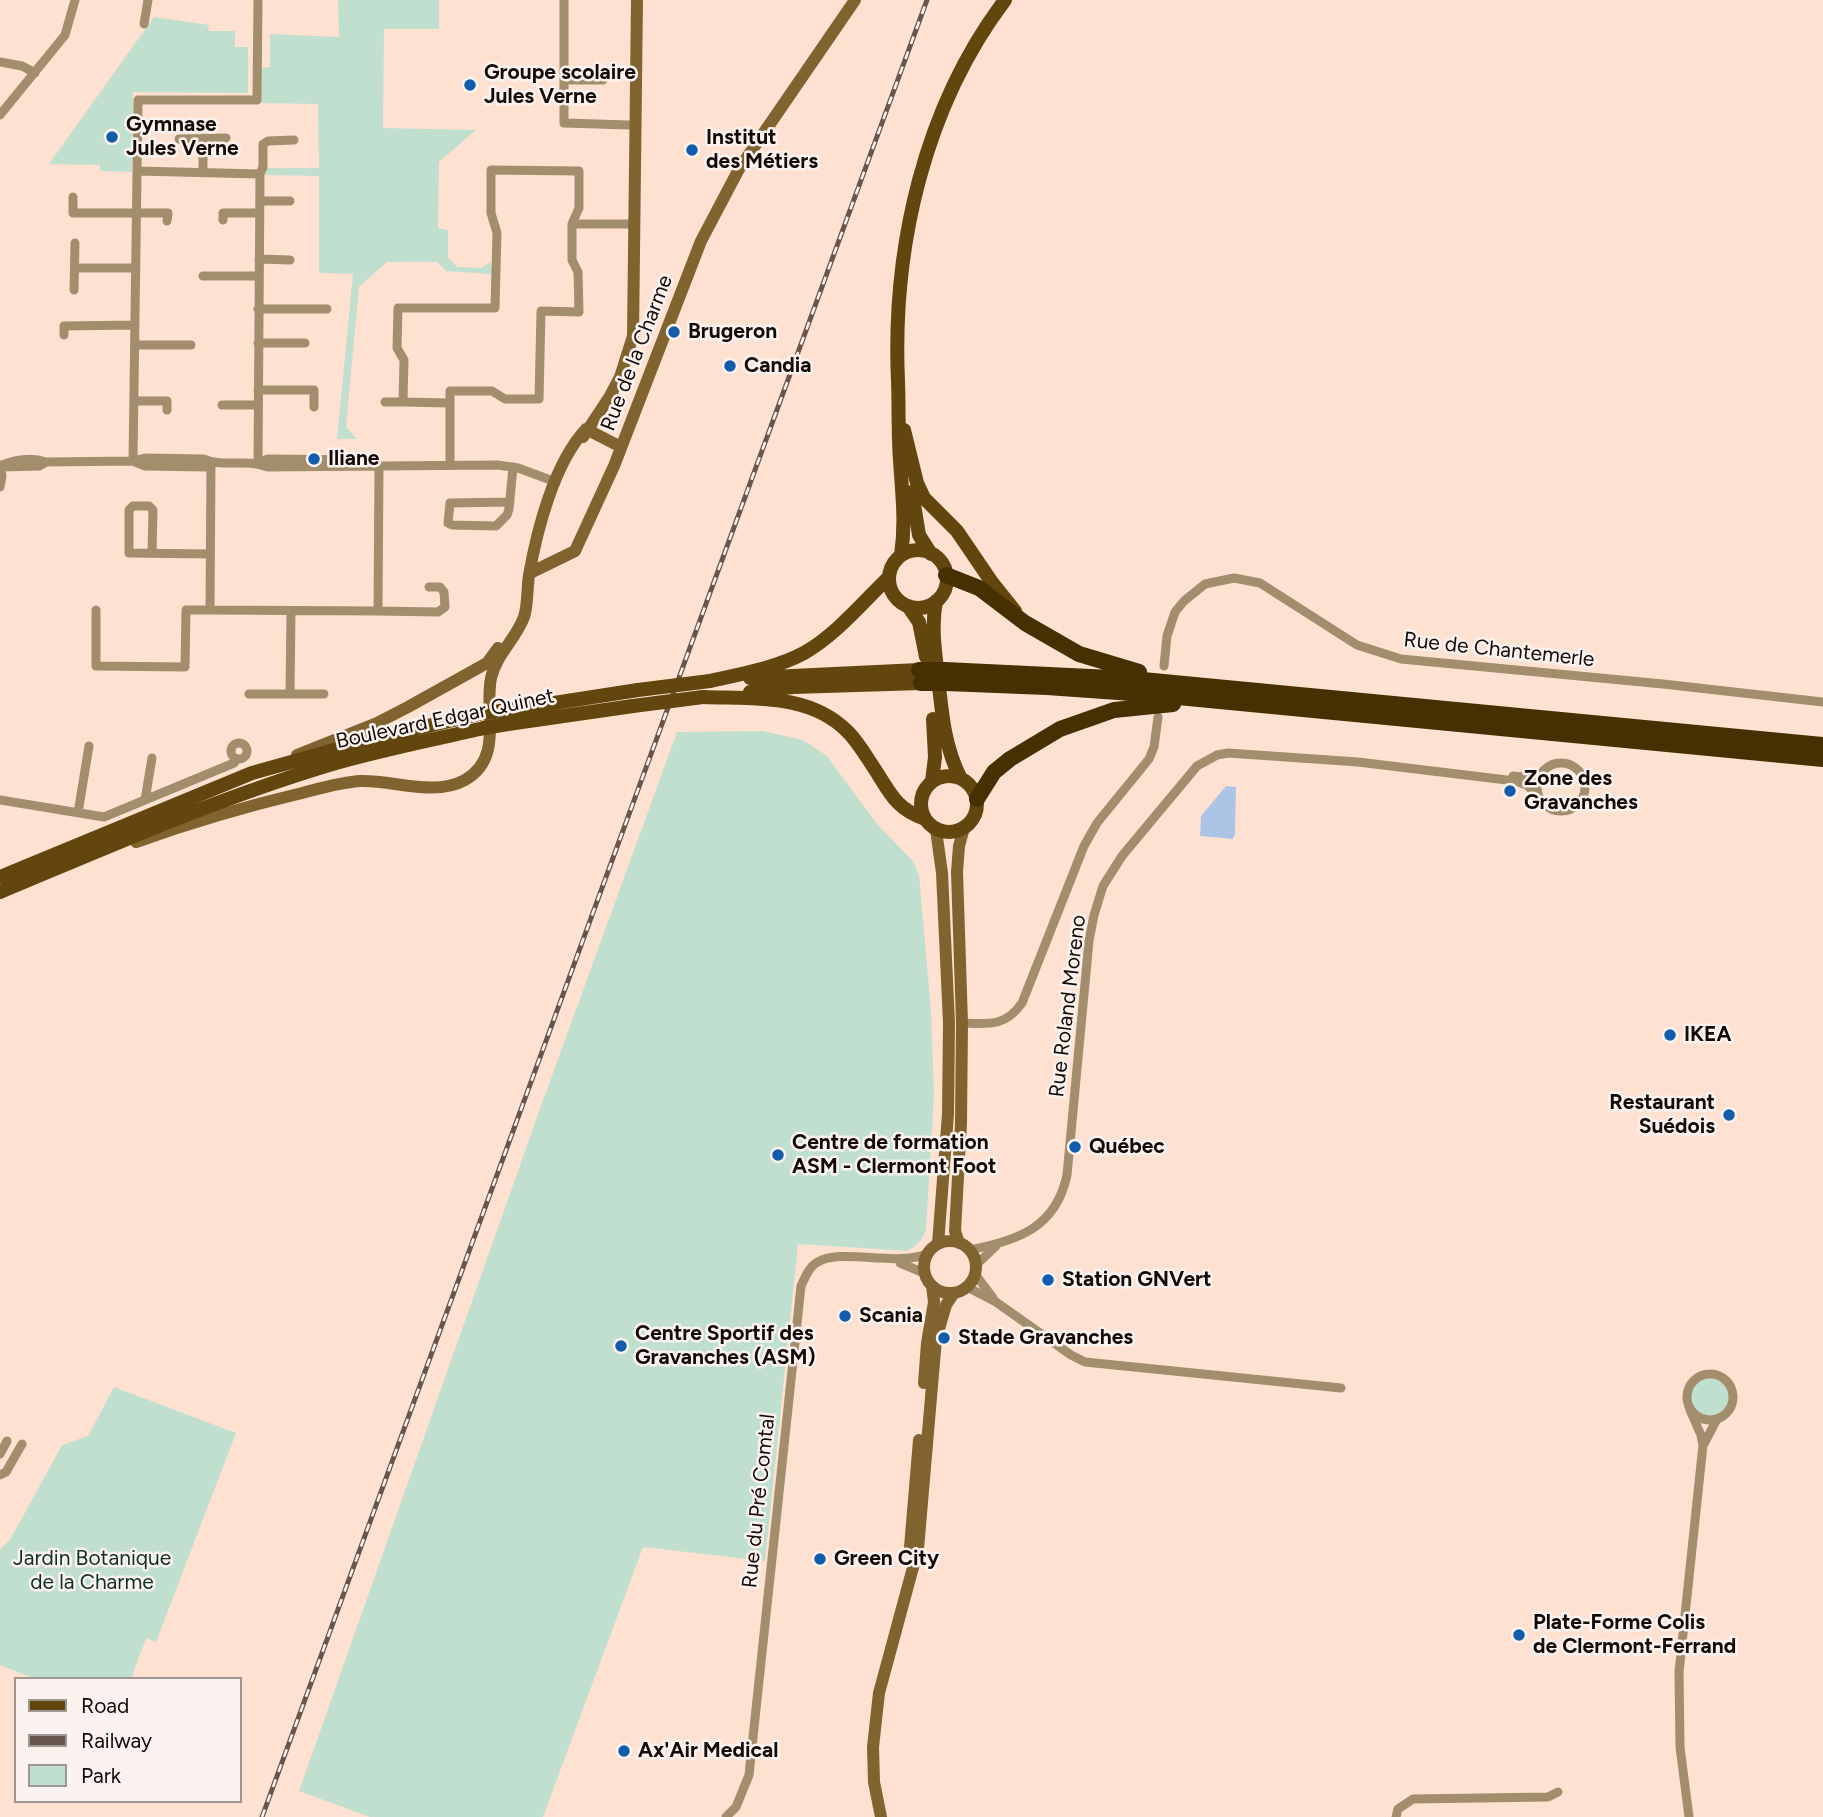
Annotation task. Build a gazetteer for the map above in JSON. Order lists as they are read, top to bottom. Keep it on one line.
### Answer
{"streets":{"main road":["Rue de la Charme","Boulevard Edgar Quinet"],"street":["Rue de Chantemerle","Rue Roland Moreno","Rue du Pré Comtal"]},"parks":["Jardin Botanique de la Charme"],"places":["Groupe scolaire Jules Verne","Gymnase Jules Verne","Institut des Métiers","Brugeron","Candia","Iliane","Zone des Gravanches","IKEA","Restaurant Suédois","Québec","Centre de formation ASM - Clermont Foot","Station GNVert","Scania","Stade Gravanches","Centre Sportif des Gravanches (ASM)","Green City","Plate-Forme Colis de Clermont-Ferrand","Ax'Air Medical"],"legend":["Road","Railway","Park"]}
